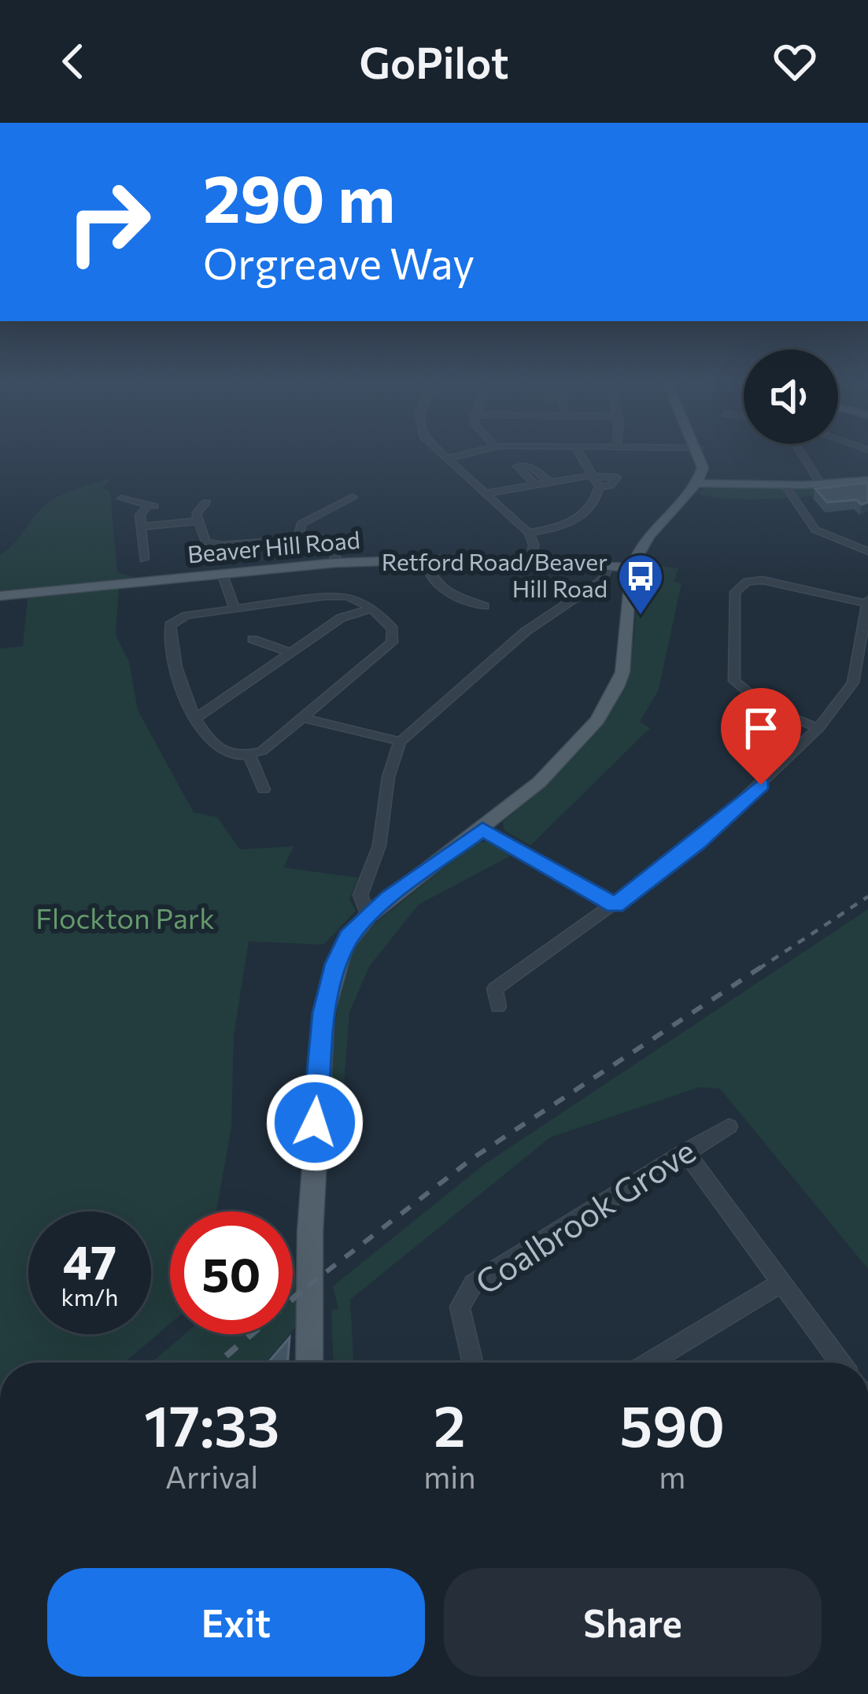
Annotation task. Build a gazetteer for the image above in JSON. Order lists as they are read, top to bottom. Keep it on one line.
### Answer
{"streets":{"main road":["Beaver Hill Road"],"street":["Coalbrook Grove"]},"parks":["Flockton Park"],"places":{"bus stop":["Retford Road/Beaver Hill Road"]},"page":{"header":"GoPilot","turn":["290 m","Orgreave Way"],"speed":"47 km/h","limit":"50","eta":["17:33","Arrival","2","min","590","m"],"buttons":["Exit","Share"]}}
